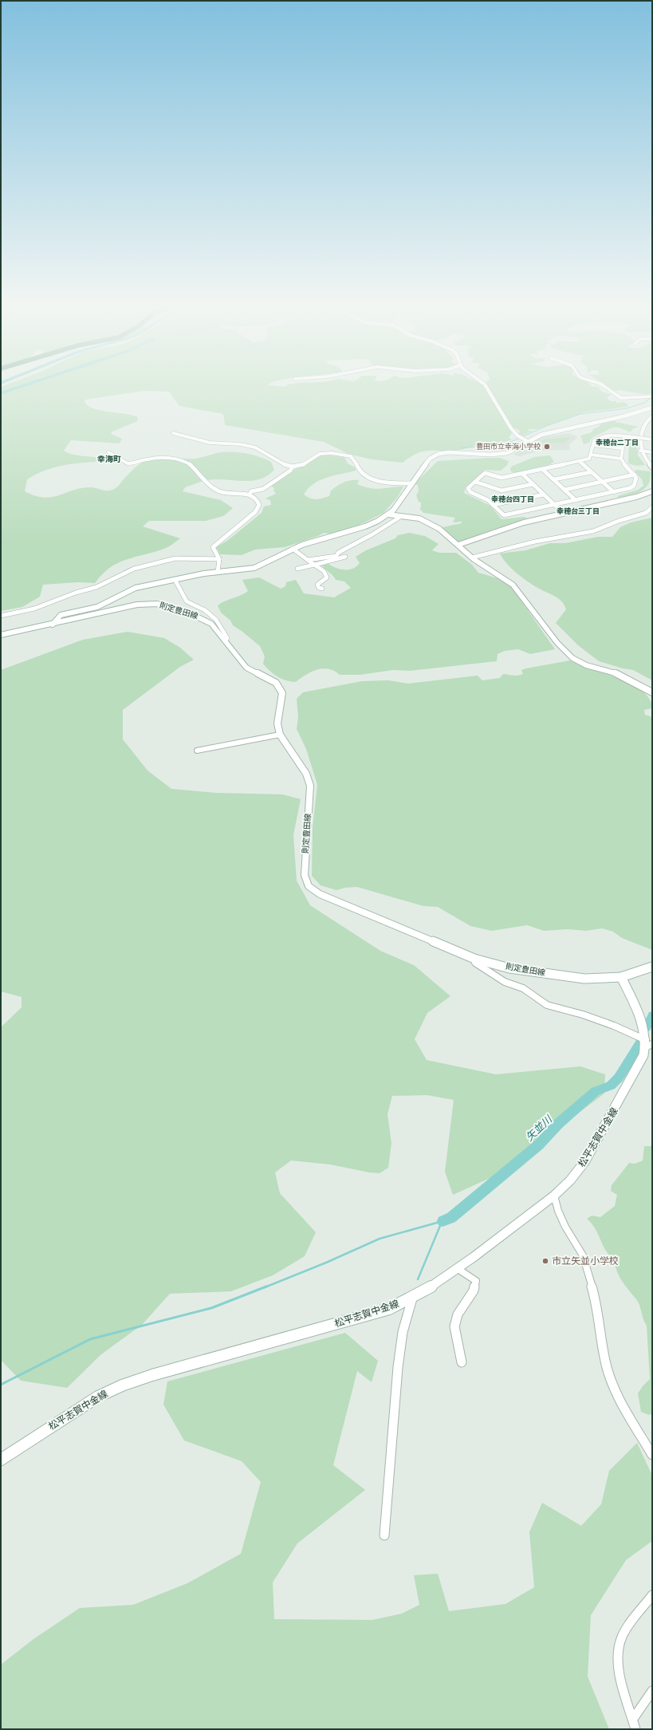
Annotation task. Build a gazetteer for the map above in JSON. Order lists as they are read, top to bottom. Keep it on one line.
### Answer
{"streets":{"main road":["則定豊田線","松平志賀中金線"]},"districts":["幸穂台二丁目","幸海町","幸穂台四丁目","幸穂台三丁目"],"water":["矢並川"],"places":["豊田市立幸海小学校","市立矢並小学校"]}
